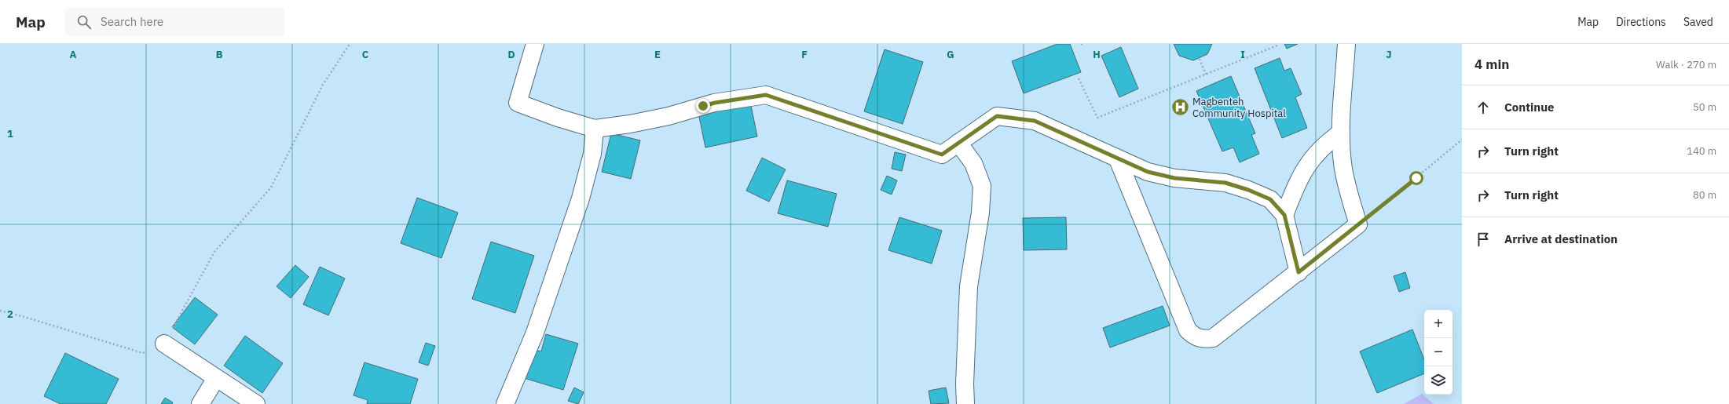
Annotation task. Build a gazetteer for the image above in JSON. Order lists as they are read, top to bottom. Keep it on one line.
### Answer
{"places":{"hospital":["Magbenteh Community Hospital"]},"page":{"header":"Map","search":"Search here","nav":["Map","Directions","Saved"],"heading":["4 min","Walk · 270 m"],"list":[["Continue","50 m"],["Turn right","140 m"],["Turn right","80 m"],"Arrive at destination"],"map_buttons":["+","−"]},"grid":{"columns":["A","B","C","D","E","F","G","H","I","J"],"rows":["1","2"]}}
